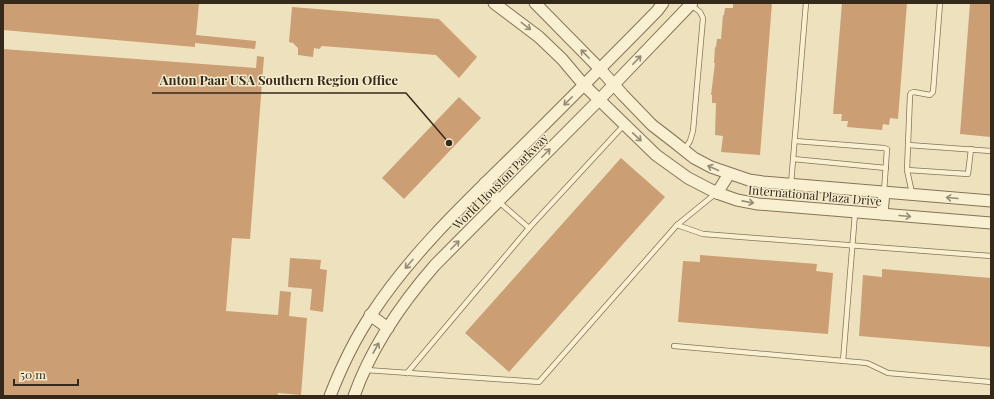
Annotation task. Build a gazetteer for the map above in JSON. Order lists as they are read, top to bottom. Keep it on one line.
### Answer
{"streets":{"street":["World Houston Parkway","International Plaza Drive"]},"crossings":[["World Houston Parkway","International Plaza Drive"]],"places":["Anton Paar USA Southern Region Office"],"scale_bar":"50 m"}
